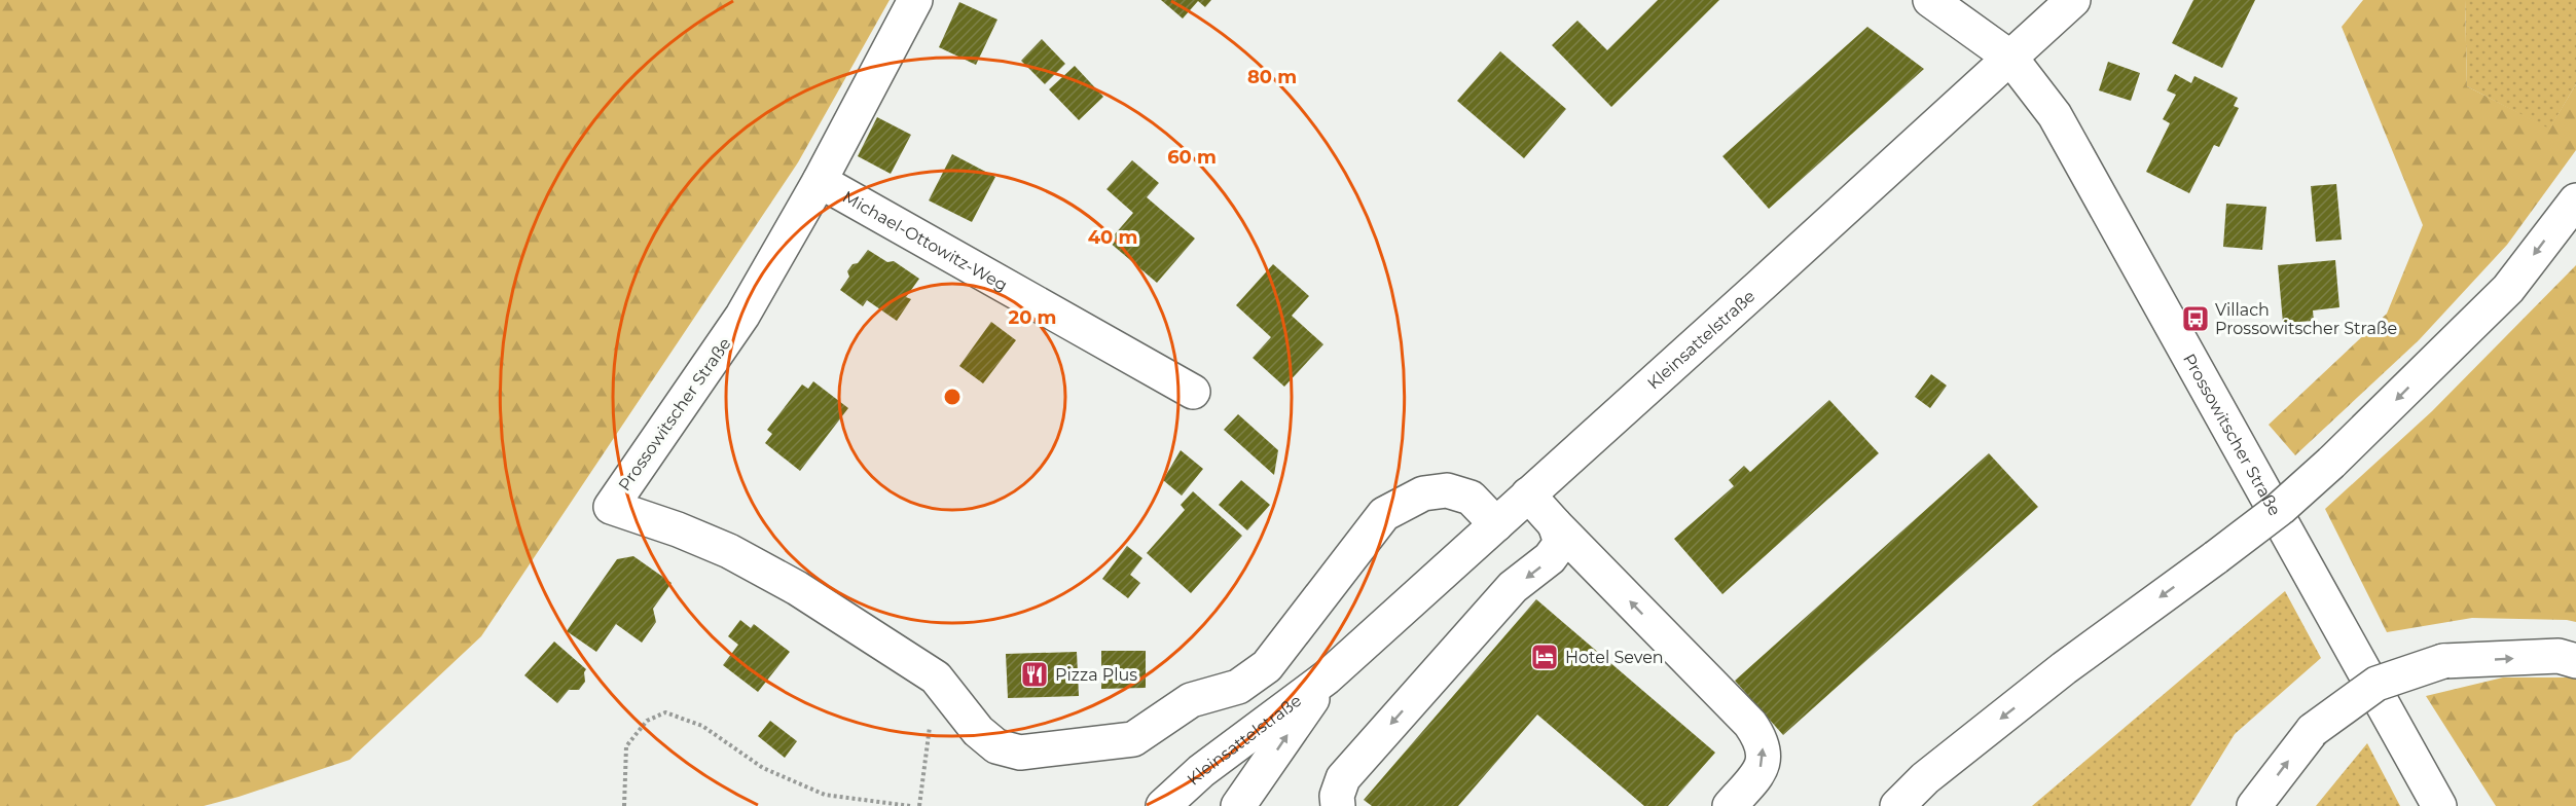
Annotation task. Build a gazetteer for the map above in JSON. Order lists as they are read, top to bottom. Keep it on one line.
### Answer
{"streets":{"main road":["Michael-Ottowitz-Weg","Kleinsattelstraße","Prossowitscher Straße"]},"crossings":[["Michael-Ottowitz-Weg","Prossowitscher Straße"],["Kleinsattelstraße","Prossowitscher Straße"]],"places":{"bus stop":["Villach Prossowitscher Straße"],"hotel":["Hotel Seven"],"restaurant":["Pizza Plus"]},"rings":["80 m","60 m","40 m","20 m"]}
